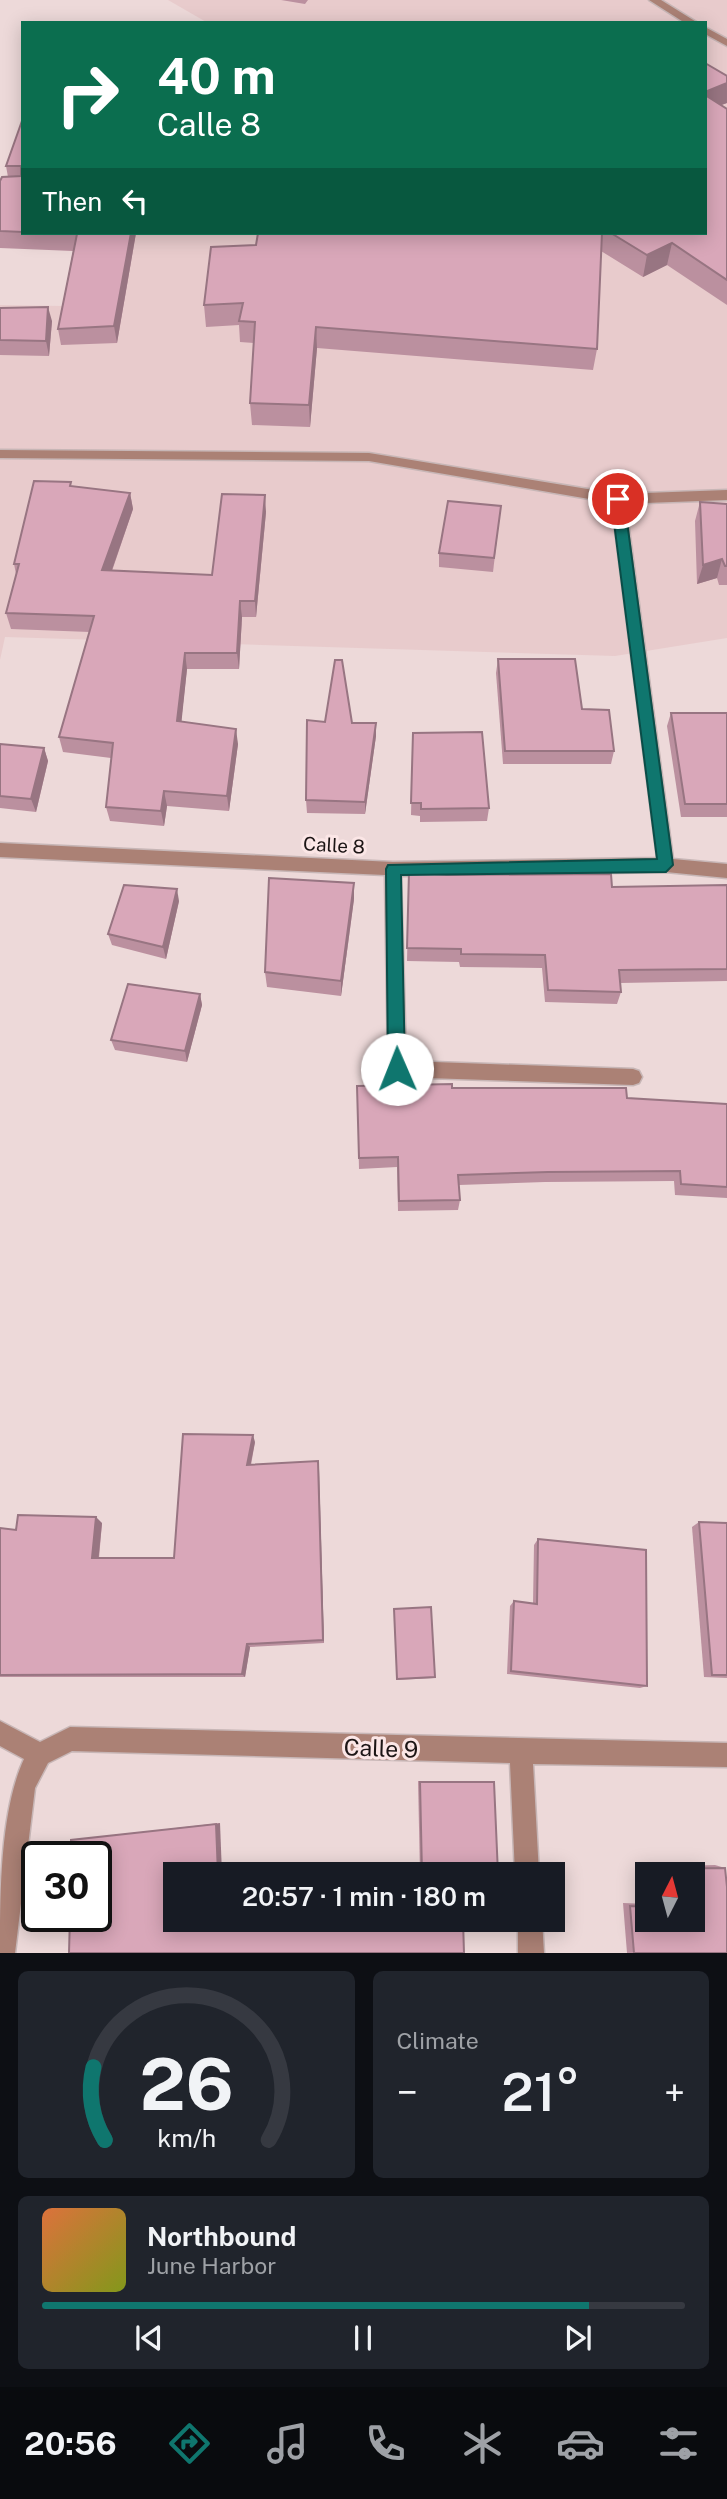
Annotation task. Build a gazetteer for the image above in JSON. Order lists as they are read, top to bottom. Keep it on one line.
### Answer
{"streets":{"street":["Calle 8","Calle 9"]},"north":"top","page":{"turn":["40 m","Calle 8"],"then":"Then","limit":"30","trip":"20:57 · 1 min · 180 m","tile":"Climate","heat":["−","21°","+"],"song":["Northbound","June Harbor"],"tabs":"20:56","gauge":["26","km/h"]}}
